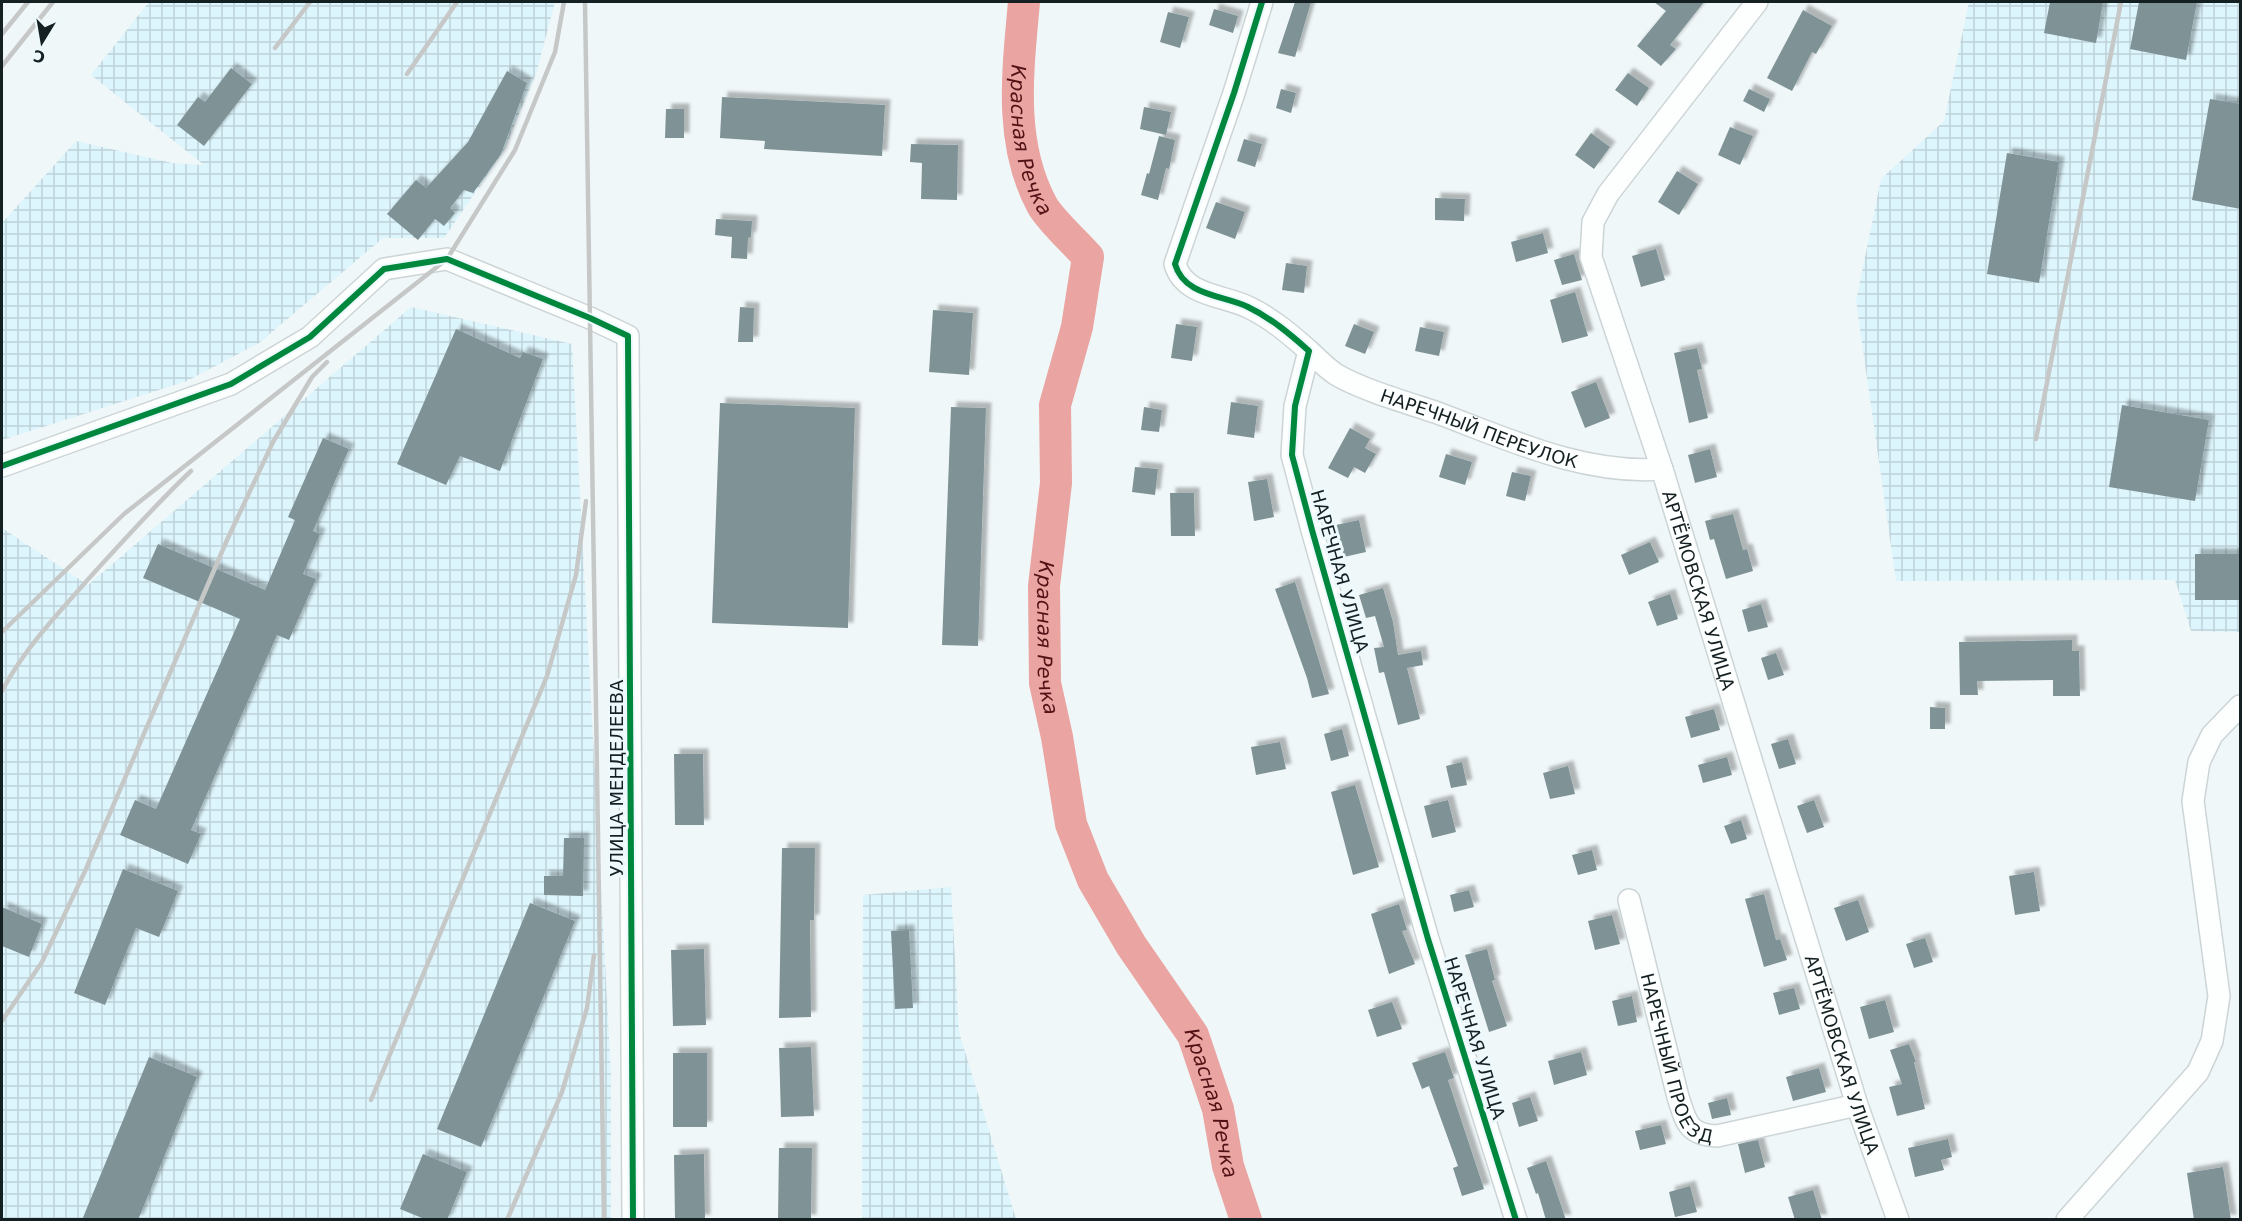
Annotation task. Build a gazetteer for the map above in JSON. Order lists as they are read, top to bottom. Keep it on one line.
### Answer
{"streets":{"street":["НАРЕЧНЫЙ ПЕРЕУЛОК","НАРЕЧНАЯ УЛИЦА","АРТЁМОВСКАЯ УЛИЦА","УЛИЦА МЕНДЕЛЕЕВА","НАРЕЧНЫЙ ПРОЕЗД"]},"crossings":[["НАРЕЧНЫЙ ПЕРЕУЛОК","НАРЕЧНАЯ УЛИЦА"],["НАРЕЧНЫЙ ПЕРЕУЛОК","АРТЁМОВСКАЯ УЛИЦА"],["АРТЁМОВСКАЯ УЛИЦА","НАРЕЧНЫЙ ПРОЕЗД"]],"water":["Красная Речка"],"north":"bottom"}
